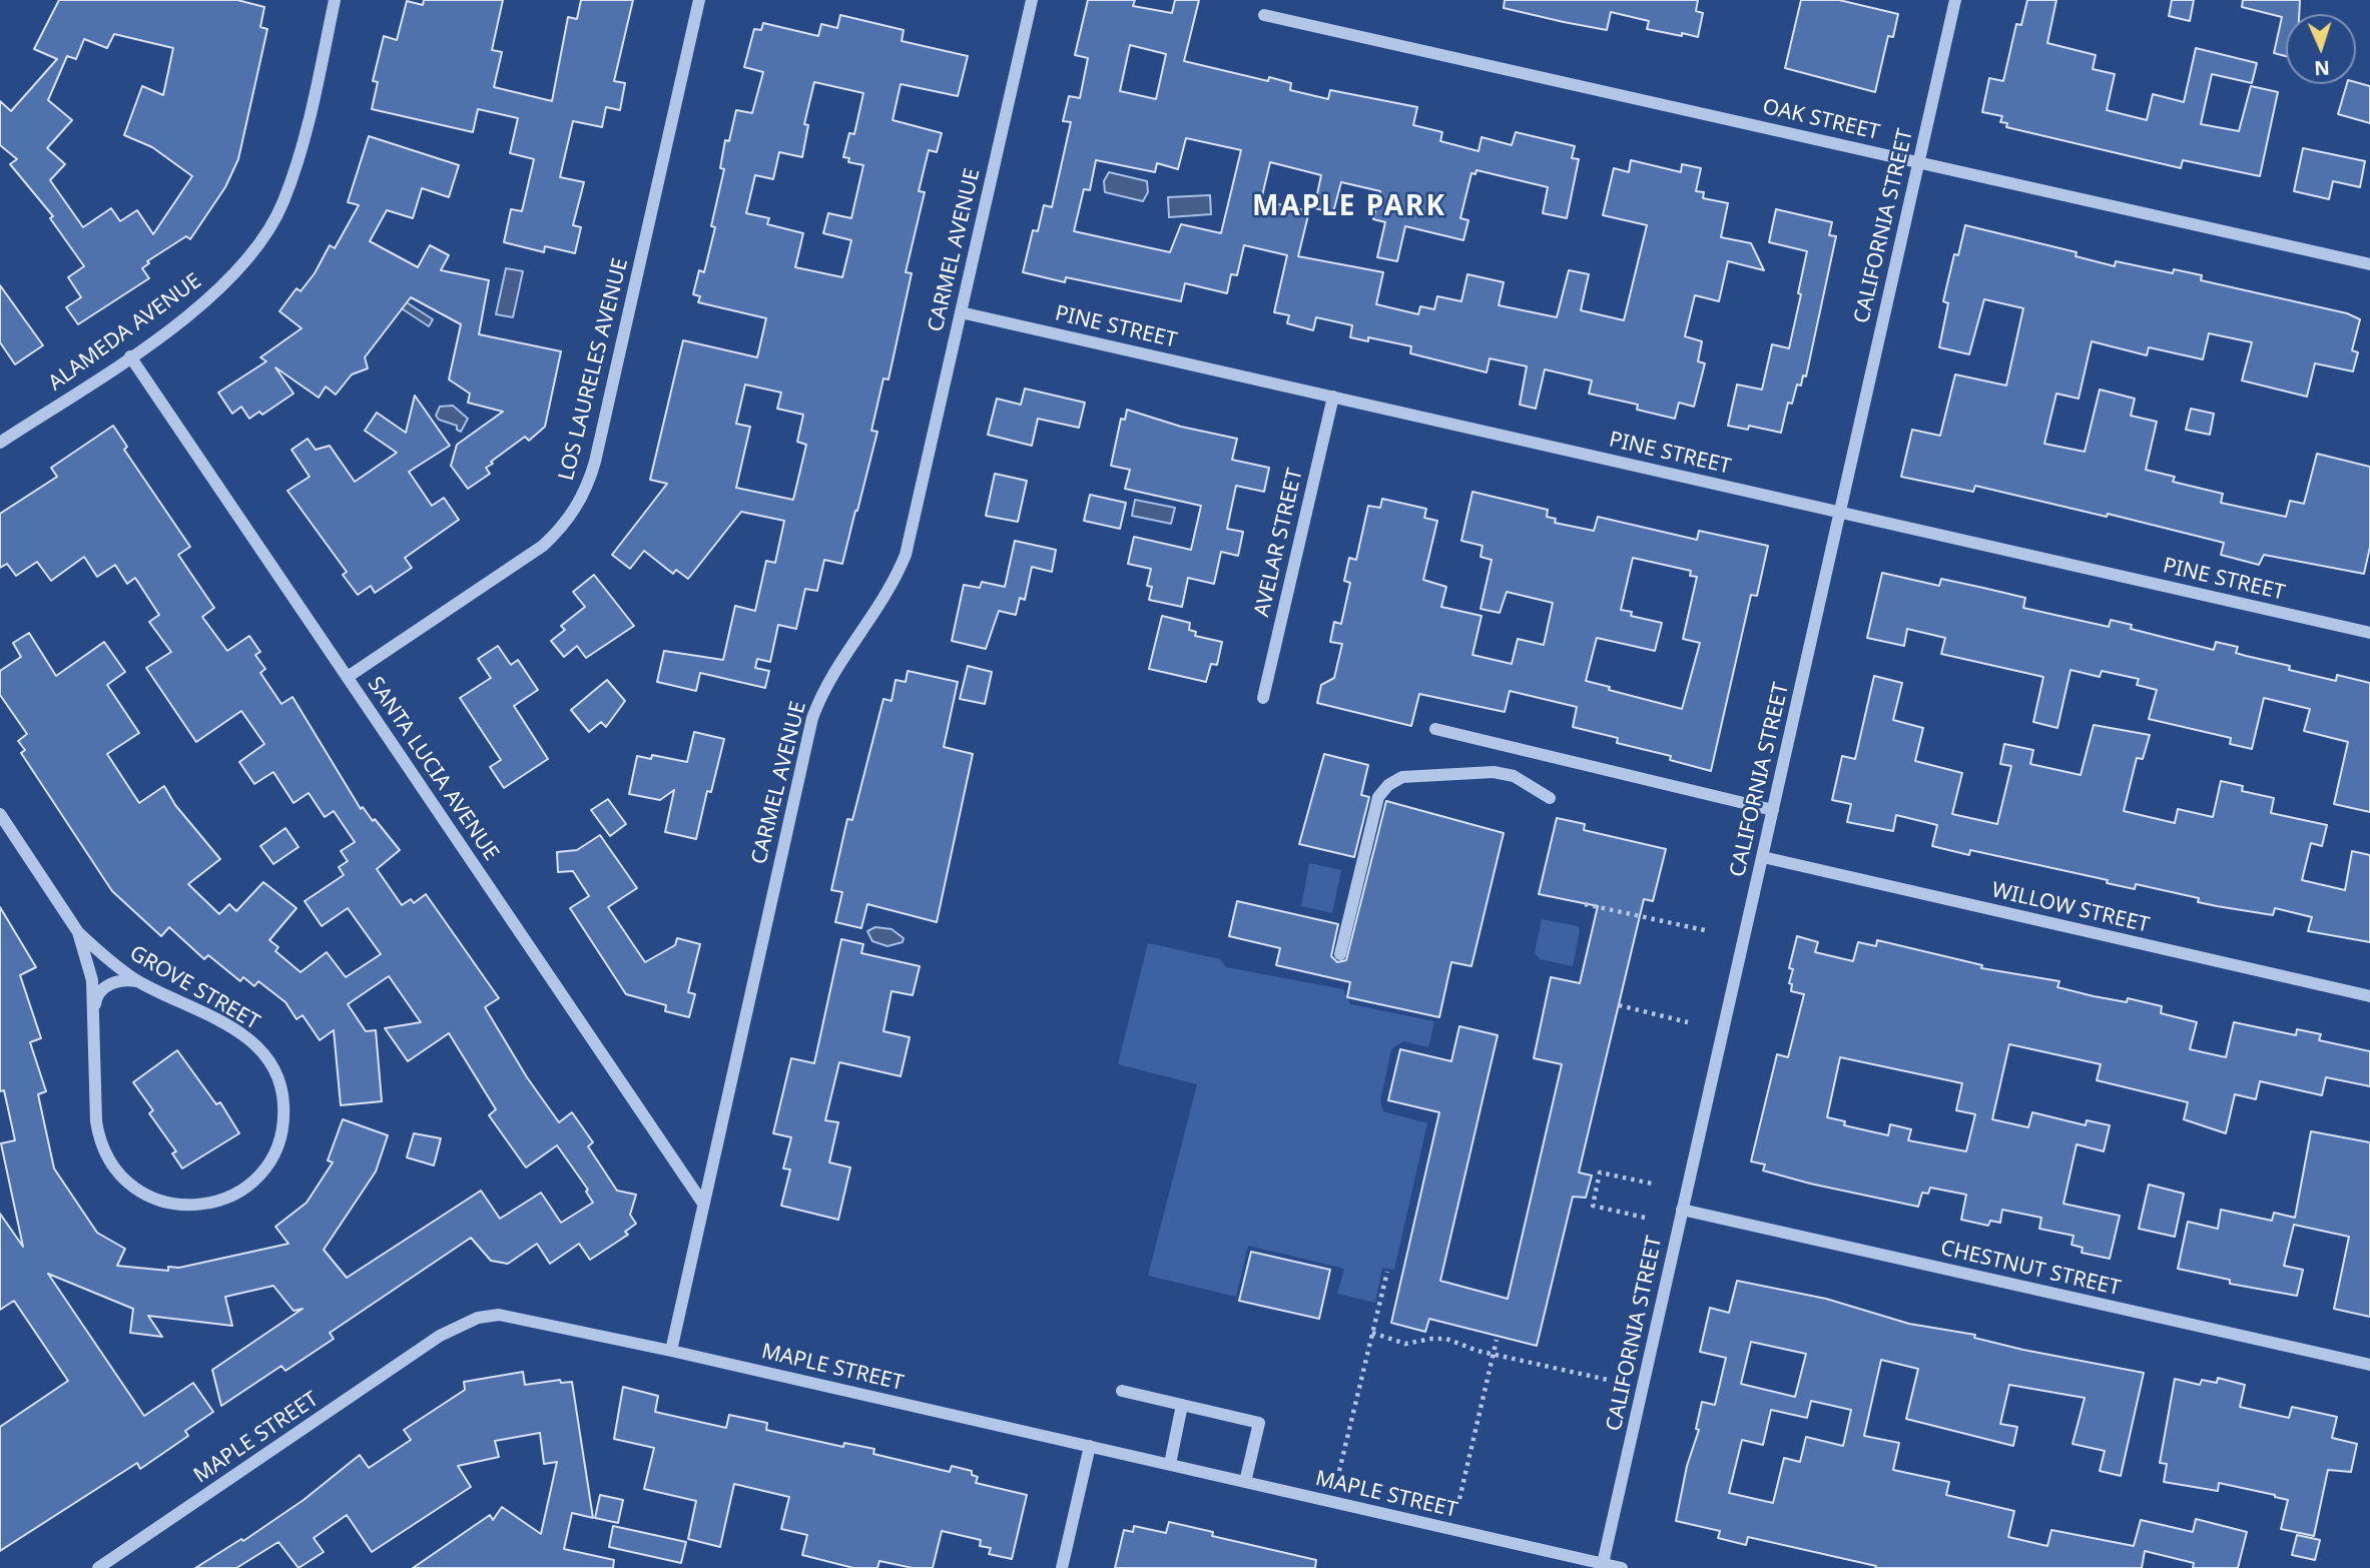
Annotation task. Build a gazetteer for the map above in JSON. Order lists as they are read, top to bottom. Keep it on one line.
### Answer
{"streets":{"street":["OAK STREET","CALIFORNIA STREET","CARMEL AVENUE","PINE STREET","ALAMEDA AVENUE","LOS LAURELES AVENUE","AVELAR STREET","SANTA LUCIA AVENUE","WILLOW STREET","GROVE STREET","CHESTNUT STREET","MAPLE STREET"]},"crossings":[["OAK STREET","CALIFORNIA STREET"],["CALIFORNIA STREET","PINE STREET"],["CALIFORNIA STREET","WILLOW STREET"],["CALIFORNIA STREET","CHESTNUT STREET"],["CALIFORNIA STREET","MAPLE STREET"],["CARMEL AVENUE","PINE STREET"],["CARMEL AVENUE","SANTA LUCIA AVENUE"],["CARMEL AVENUE","MAPLE STREET"],["PINE STREET","AVELAR STREET"],["ALAMEDA AVENUE","SANTA LUCIA AVENUE"],["LOS LAURELES AVENUE","SANTA LUCIA AVENUE"]],"districts":["MAPLE PARK"],"north":"bottom"}
